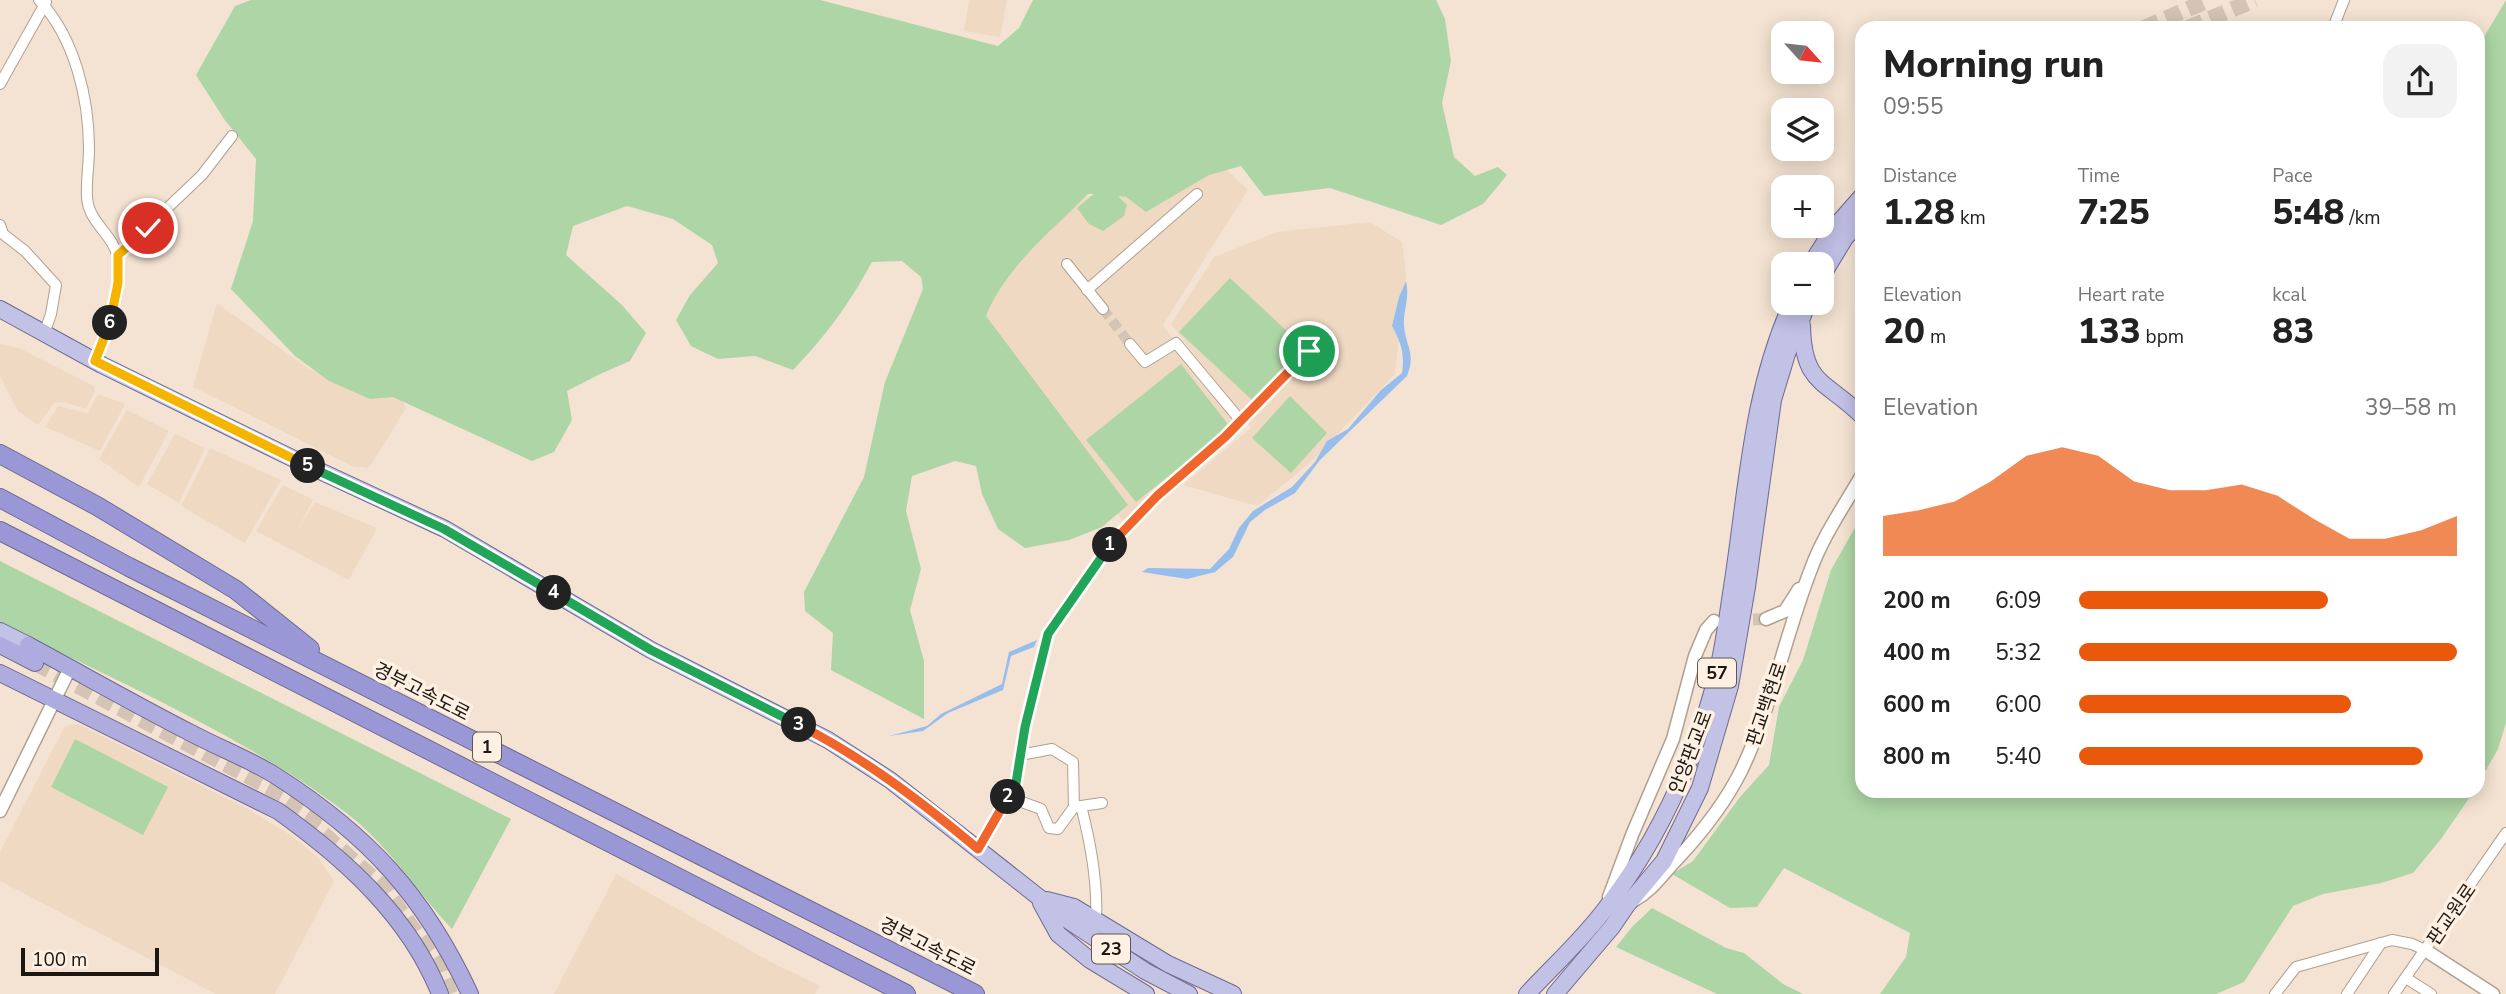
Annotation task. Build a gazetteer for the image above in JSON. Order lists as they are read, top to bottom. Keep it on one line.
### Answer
{"streets":{"highway":["경부고속도로","1"],"main road":["57","안양판교로","23"],"street":["판교백현로","판교원로"]},"crossings":[["판교백현로","안양판교로"]],"scale_bar":"100 m","north":"bottom right","page":{"map_buttons":["+","−"],"heading":["Morning run","09:55"],"stats":[["Distance","1.28 km"],["Time","7:25"],["Pace","5:48 /km"],["Elevation","20 m"],["Heart rate","133 bpm"],["kcal","83"]],"pins":["6","5","1","4","3","2"],"chart":["Elevation","39–58 m"],"list":[{"name":"200 m","note":"6:09"},{"name":"400 m","note":"5:32"},{"name":"600 m","note":"6:00"},{"name":"800 m","note":"5:40"}],"scale":"100 m"}}
